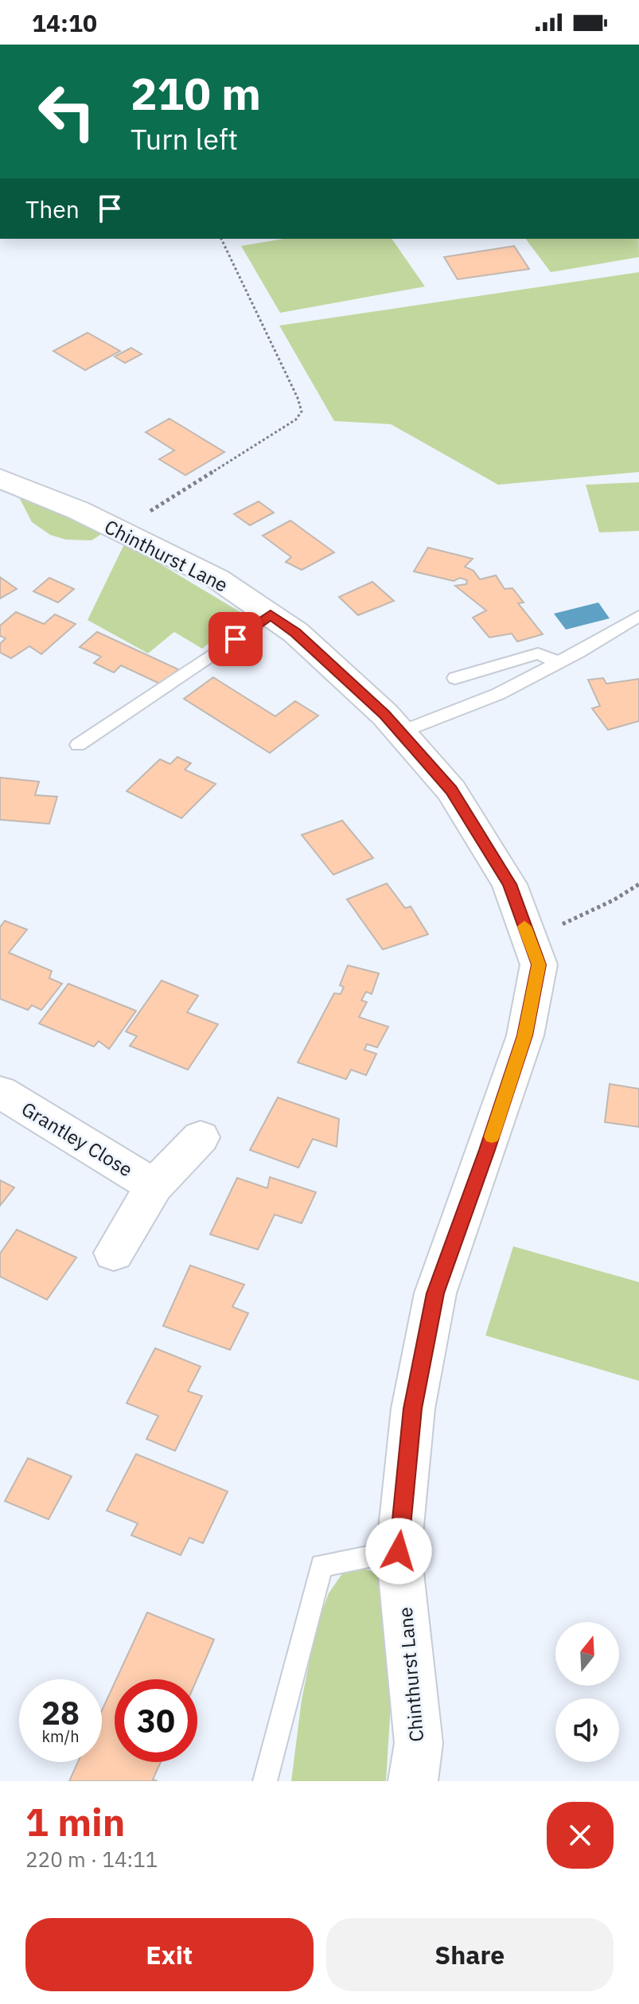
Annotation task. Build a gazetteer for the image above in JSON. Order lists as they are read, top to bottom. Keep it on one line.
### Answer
{"streets":{"street":["Chinthurst Lane","Grantley Close"]},"north":"top","page":{"status":"14:10","turn":["210 m","Turn left"],"then":"Then","speed":"28 km/h","limit":"30","heading":["1 min","220 m · 14:11"],"buttons":["Exit","Share"]}}
